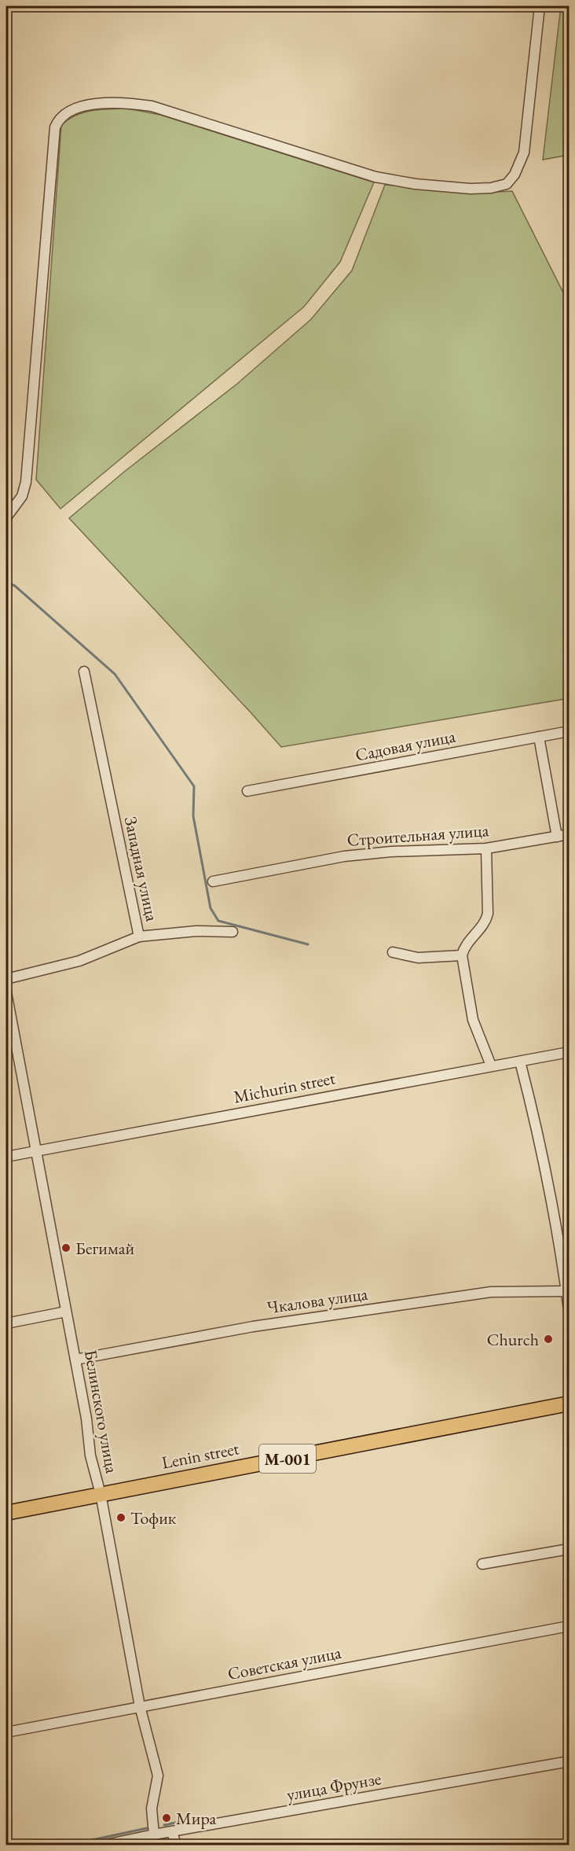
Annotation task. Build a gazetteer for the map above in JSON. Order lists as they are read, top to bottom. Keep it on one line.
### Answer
{"streets":{"main road":["Lenin street","М-001"],"street":["Садовая улица","Строительная улица","Западная улица","Michurin street","Чкалова улица","Белинского улица","Советская улица","улица Фрунзе"]},"crossings":[["Michurin street","Белинского улица"],["Чкалова улица","Белинского улица"],["Белинского улица","Lenin street"],["Белинского улица","Советская улица"],["Белинского улица","улица Фрунзе"]],"places":["Бегимай","Сhurch","Тофик","Мира"]}
